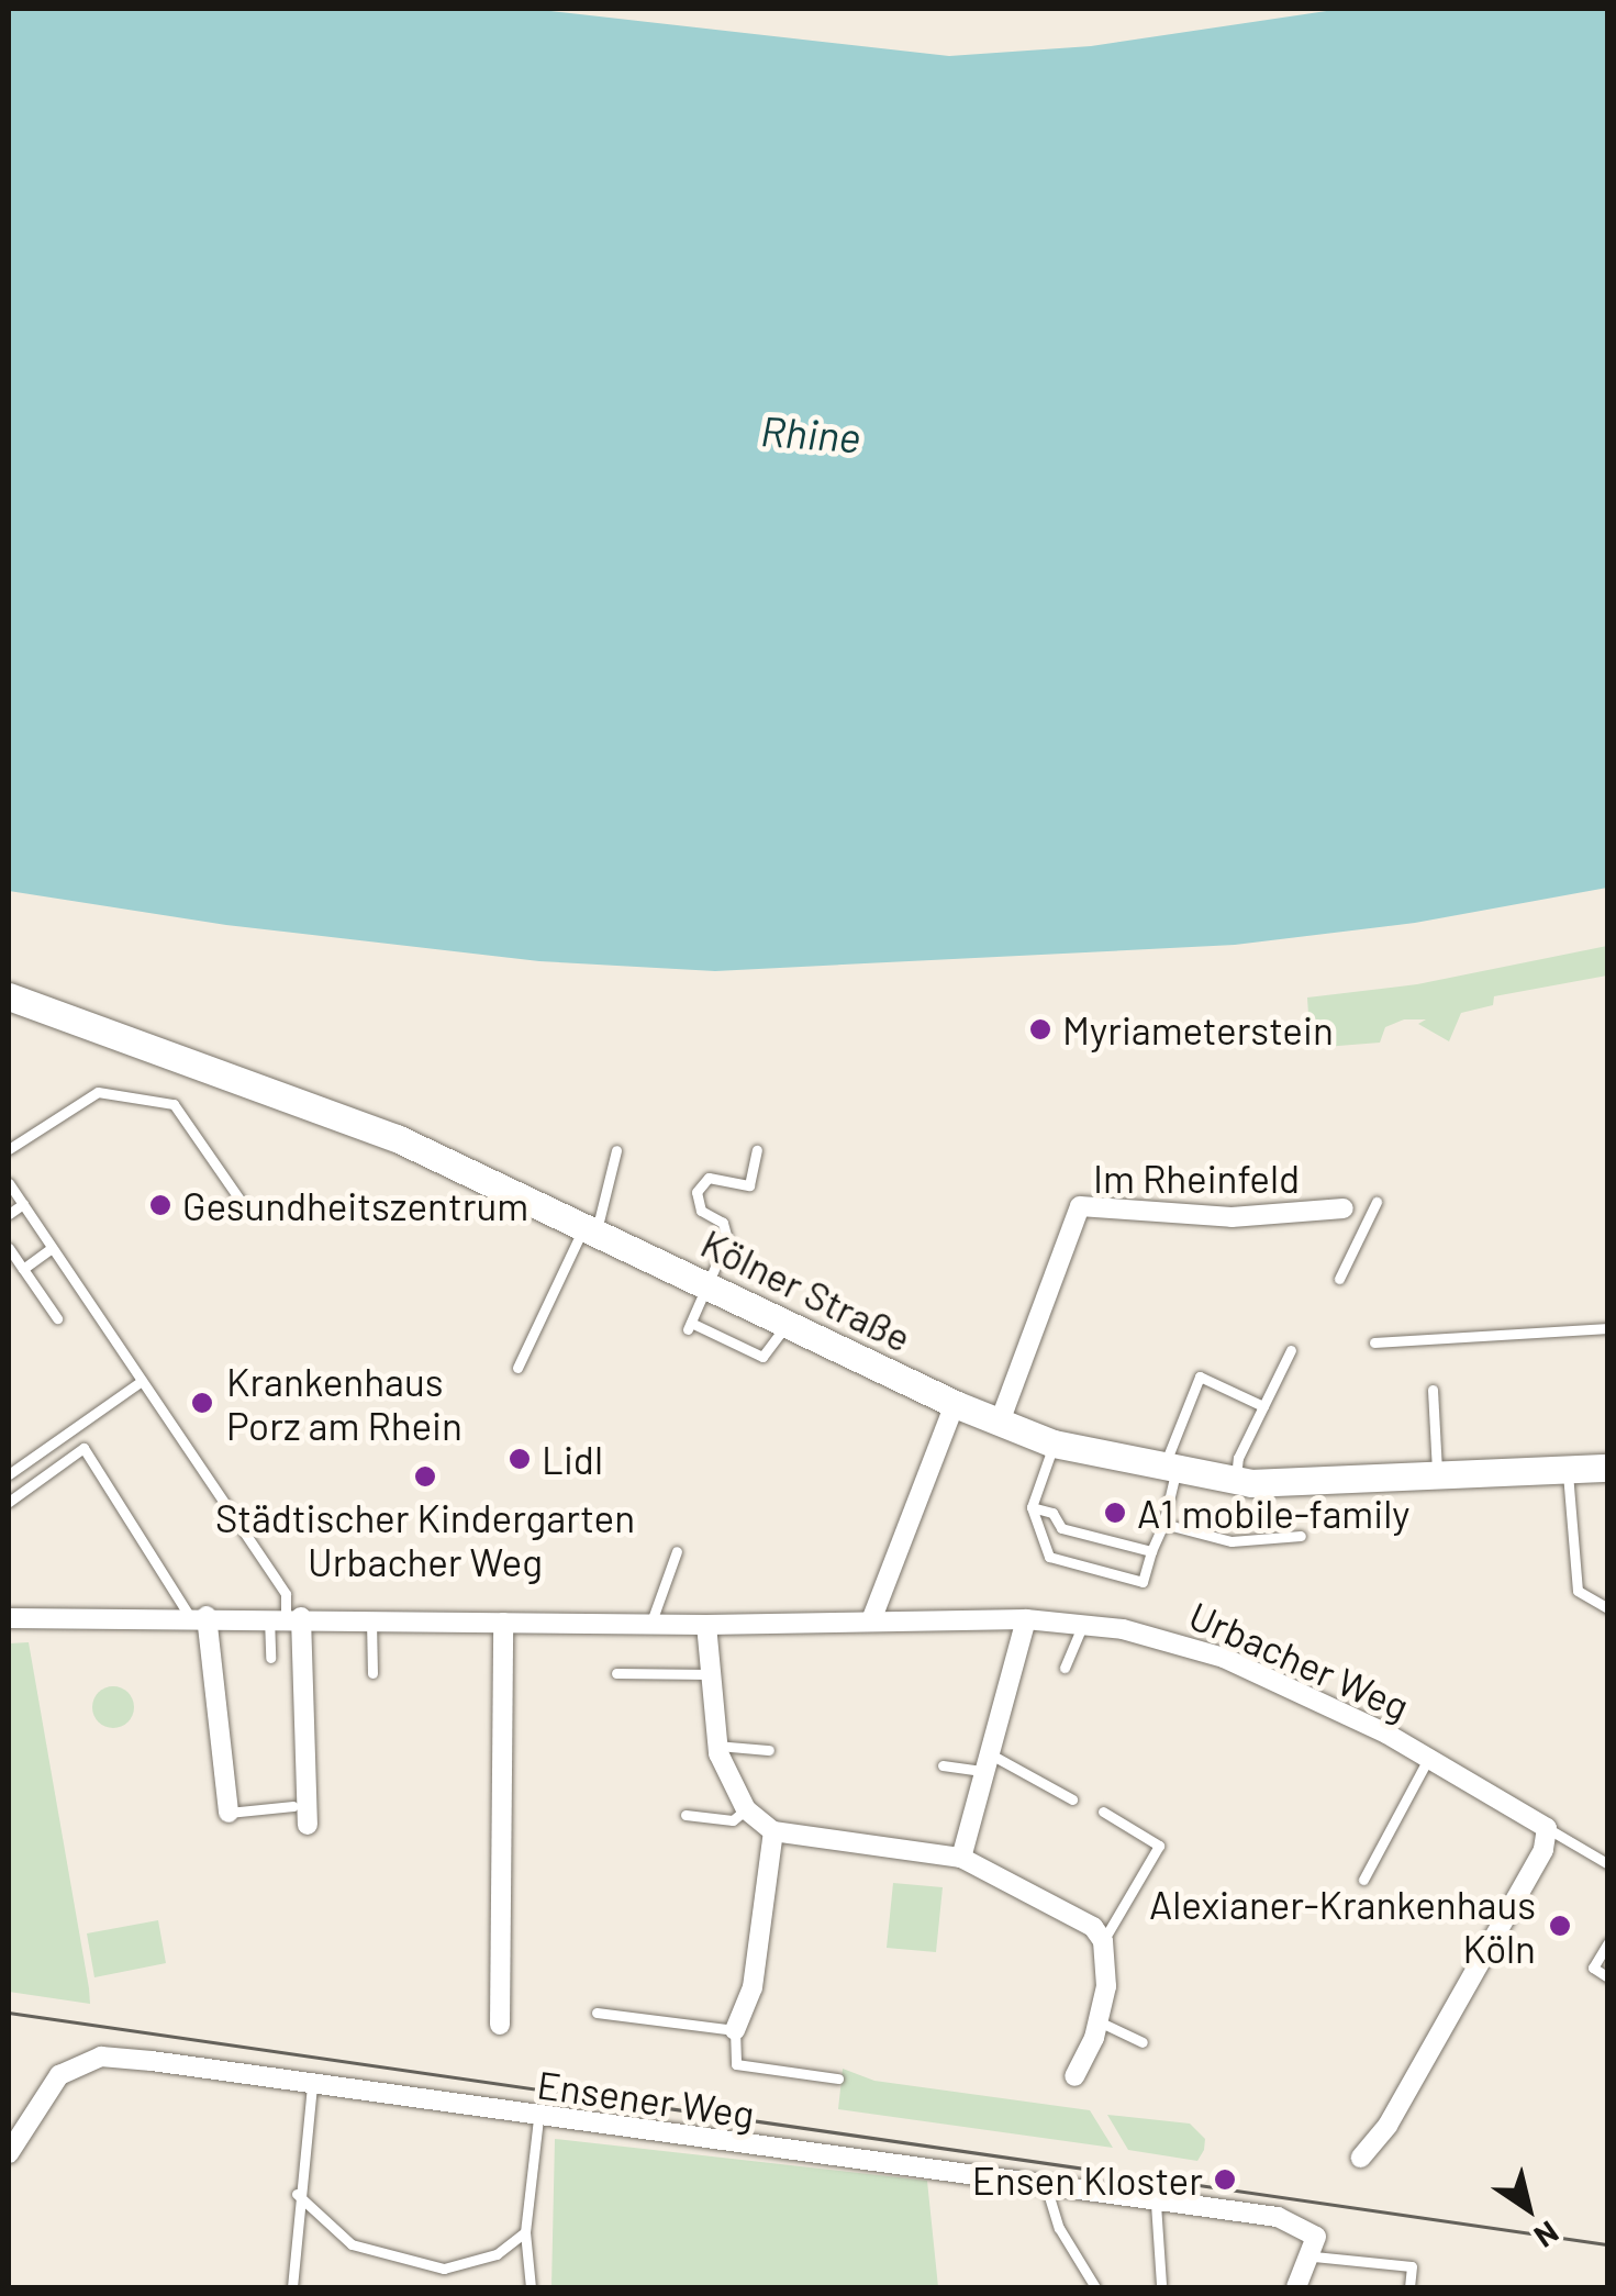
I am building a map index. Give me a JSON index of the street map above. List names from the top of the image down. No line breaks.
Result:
{"streets":{"main road":["Kölner Straße"],"street":["Im Rheinfeld","Urbacher Weg","Ensener Weg"]},"crossings":[["Im Rheinfeld","Kölner Straße"]],"water":["Rhine"],"places":["Myriameterstein","Gesundheitszentrum","Krankenhaus Porz am Rhein","Lidl","Städtischer Kindergarten Urbacher Weg","A1 mobile-family","Alexianer-Krankenhaus Köln","Ensen Kloster"],"north":"bottom right"}
